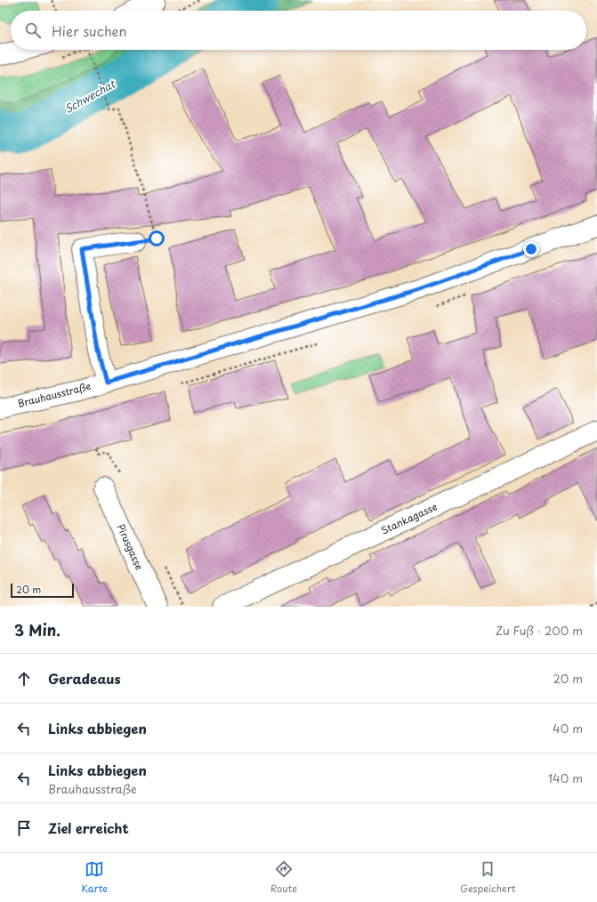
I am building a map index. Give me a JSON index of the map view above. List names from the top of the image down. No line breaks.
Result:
{"streets":{"street":["Brauhausstraße","Stankagasse","Pirusgasse"]},"water":["Schwechat"],"scale_bar":"20 m","page":{"search":"Hier suchen","scale":"20 m","heading":["3 Min.","Zu Fuß · 200 m"],"list":[["Geradeaus","20 m"],["Links abbiegen","40 m"],["Links abbiegen","Brauhausstraße","140 m"],"Ziel erreicht"],"nav":["Karte","Route","Gespeichert"]}}
